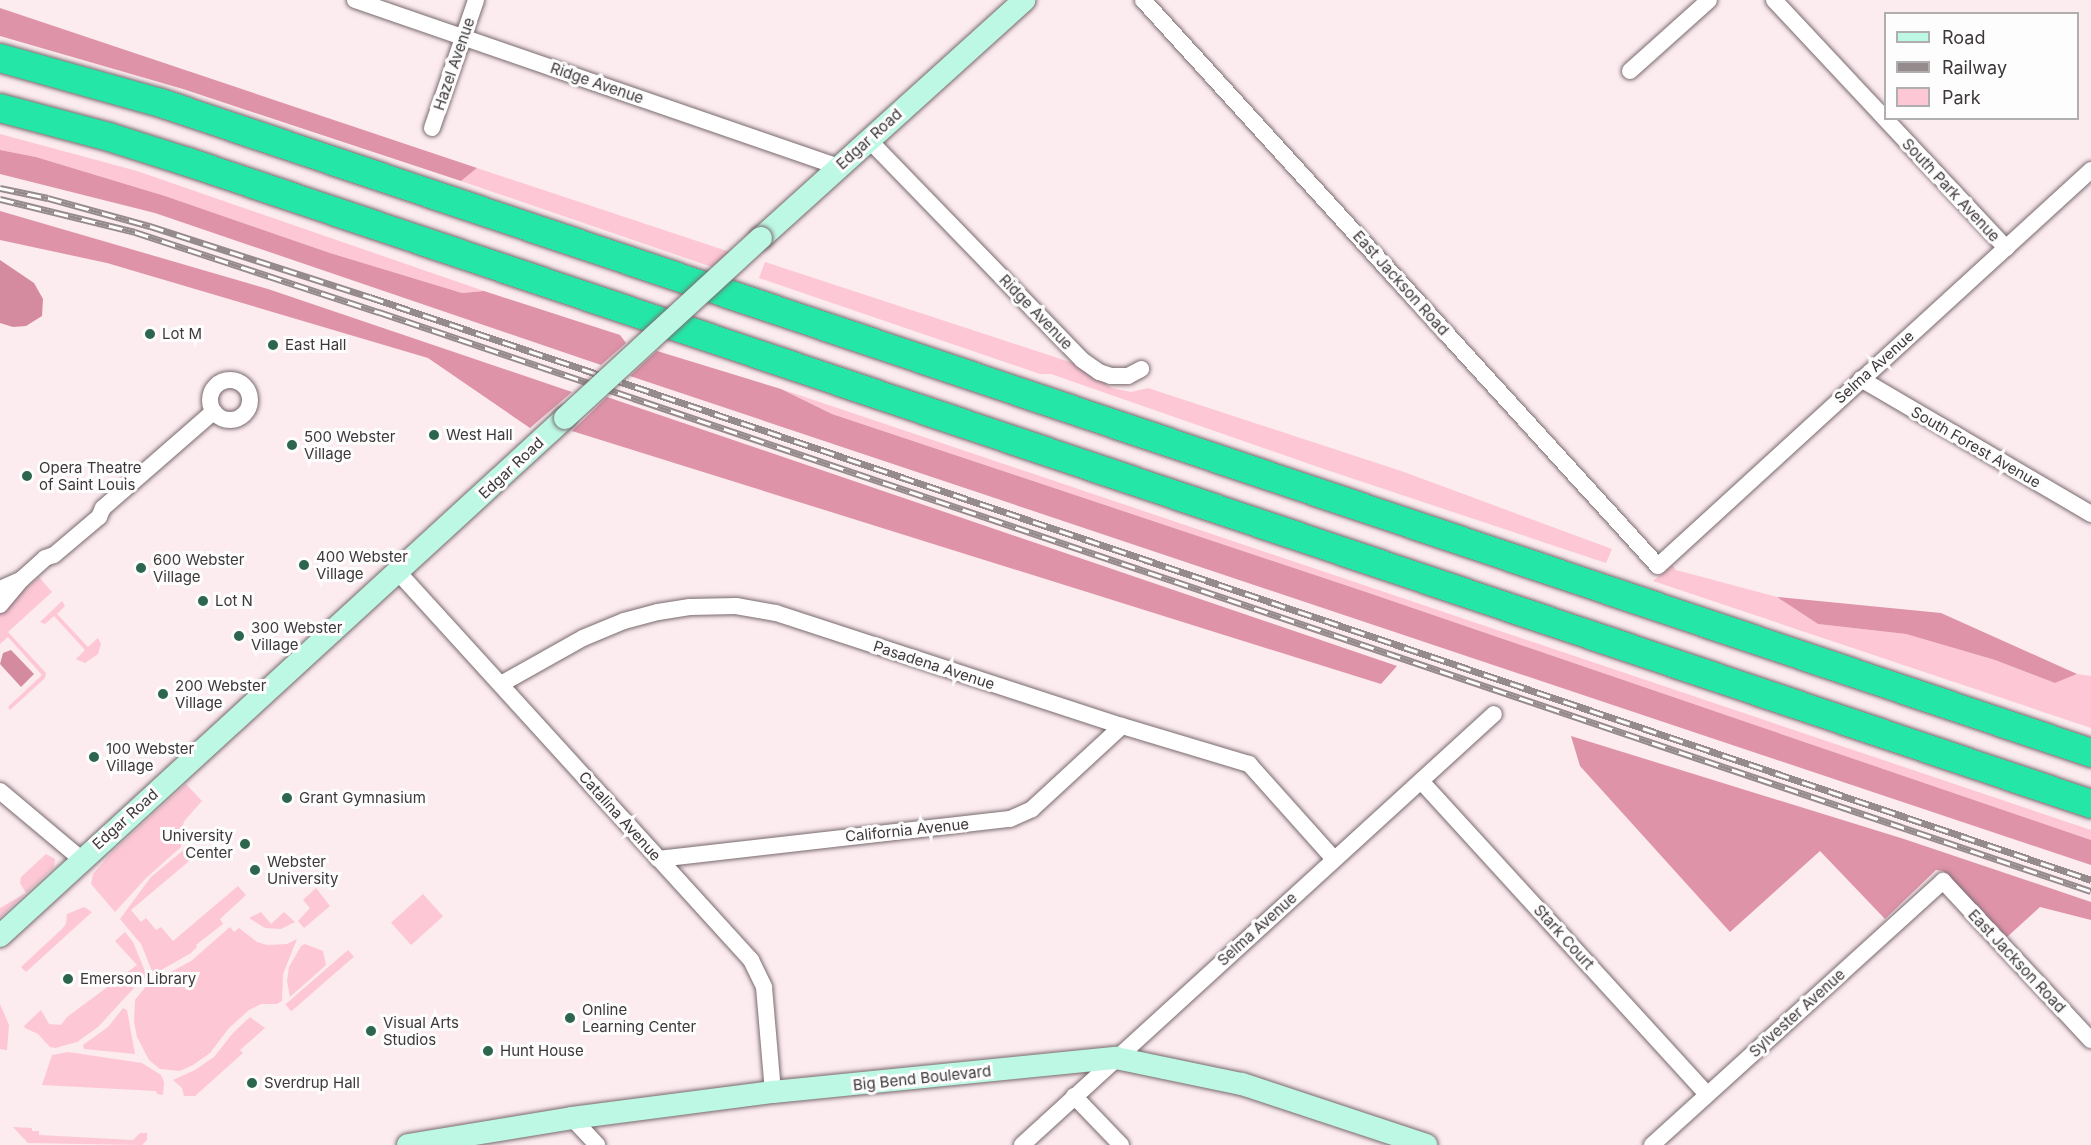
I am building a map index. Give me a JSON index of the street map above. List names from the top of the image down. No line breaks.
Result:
{"streets":{"street":["Hazel Avenue","Ridge Avenue","Edgar Road","South Park Avenue","East Jackson Road","Selma Avenue","South Forest Avenue","Pasadena Avenue","Catalina Avenue","California Avenue","Stark Court","Sylvester Avenue","Big Bend Boulevard"]},"crossings":[["Hazel Avenue","Ridge Avenue"],["Ridge Avenue","Edgar Road"],["Edgar Road","Catalina Avenue"],["South Park Avenue","Selma Avenue"],["East Jackson Road","Selma Avenue"],["East Jackson Road","Sylvester Avenue"],["Selma Avenue","South Forest Avenue"],["Selma Avenue","Pasadena Avenue"],["Selma Avenue","Stark Court"],["Selma Avenue","Big Bend Boulevard"],["Pasadena Avenue","Catalina Avenue"],["Pasadena Avenue","California Avenue"],["Catalina Avenue","California Avenue"],["Catalina Avenue","Big Bend Boulevard"],["Stark Court","Sylvester Avenue"]],"places":["Lot M","East Hall","West Hall","500 Webster Village","Opera Theatre of Saint Louis","400 Webster Village","600 Webster Village","Lot N","300 Webster Village","200 Webster Village","100 Webster Village","Grant Gymnasium","University Center","Webster University","Emerson Library","Online Learning Center","Visual Arts Studios","Hunt House","Sverdrup Hall"],"legend":["Road","Railway","Park"]}
